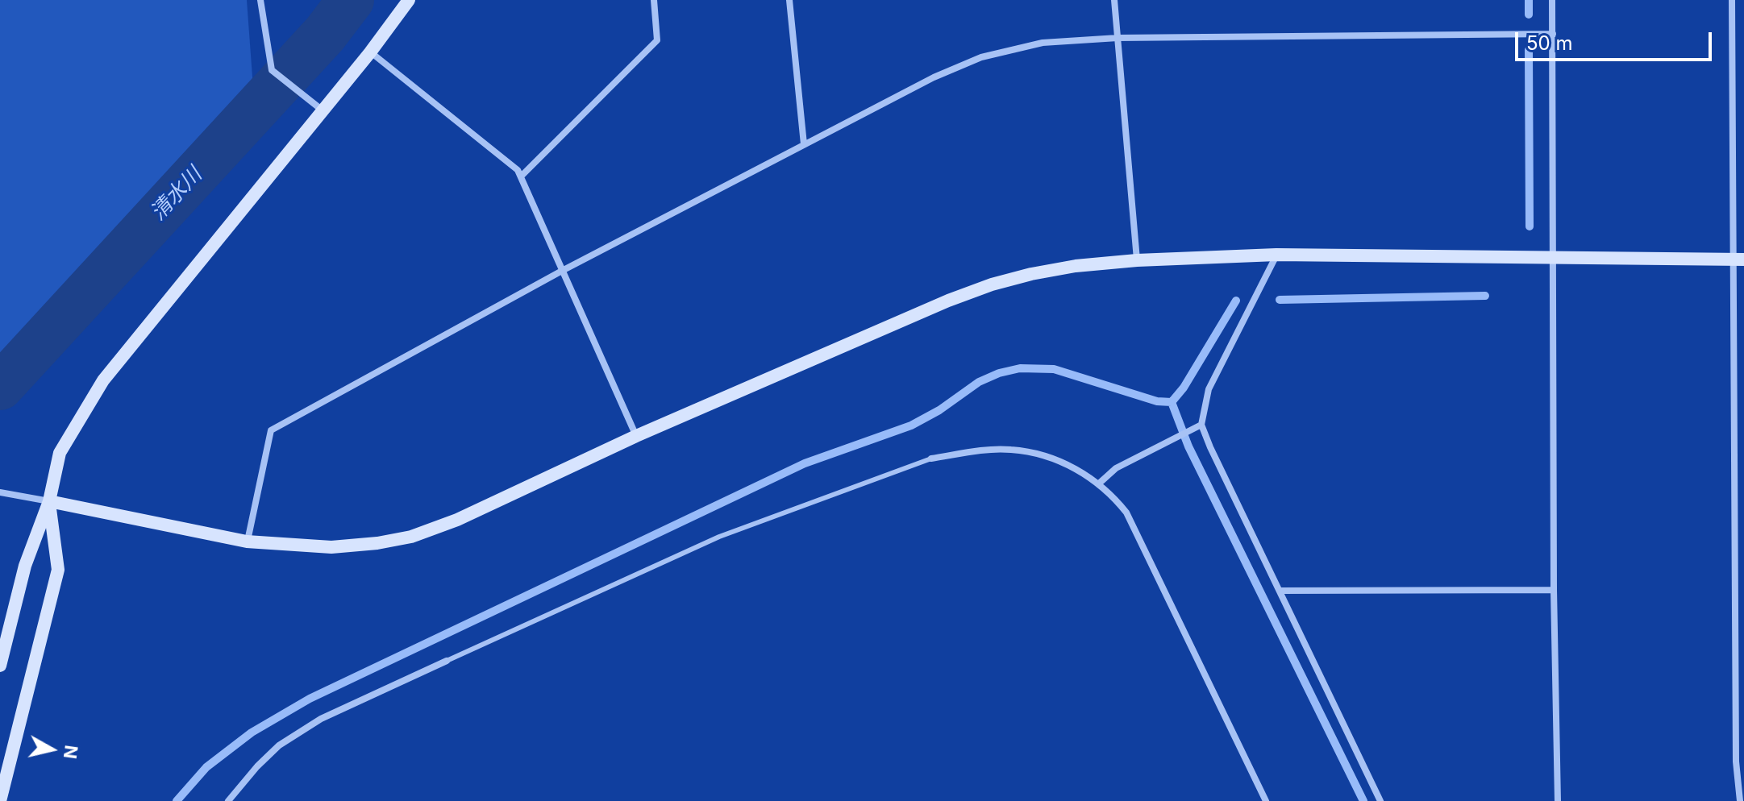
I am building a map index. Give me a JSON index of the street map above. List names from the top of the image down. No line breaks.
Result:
{"water":["清水川"],"scale_bar":"50 m","north":"right"}
